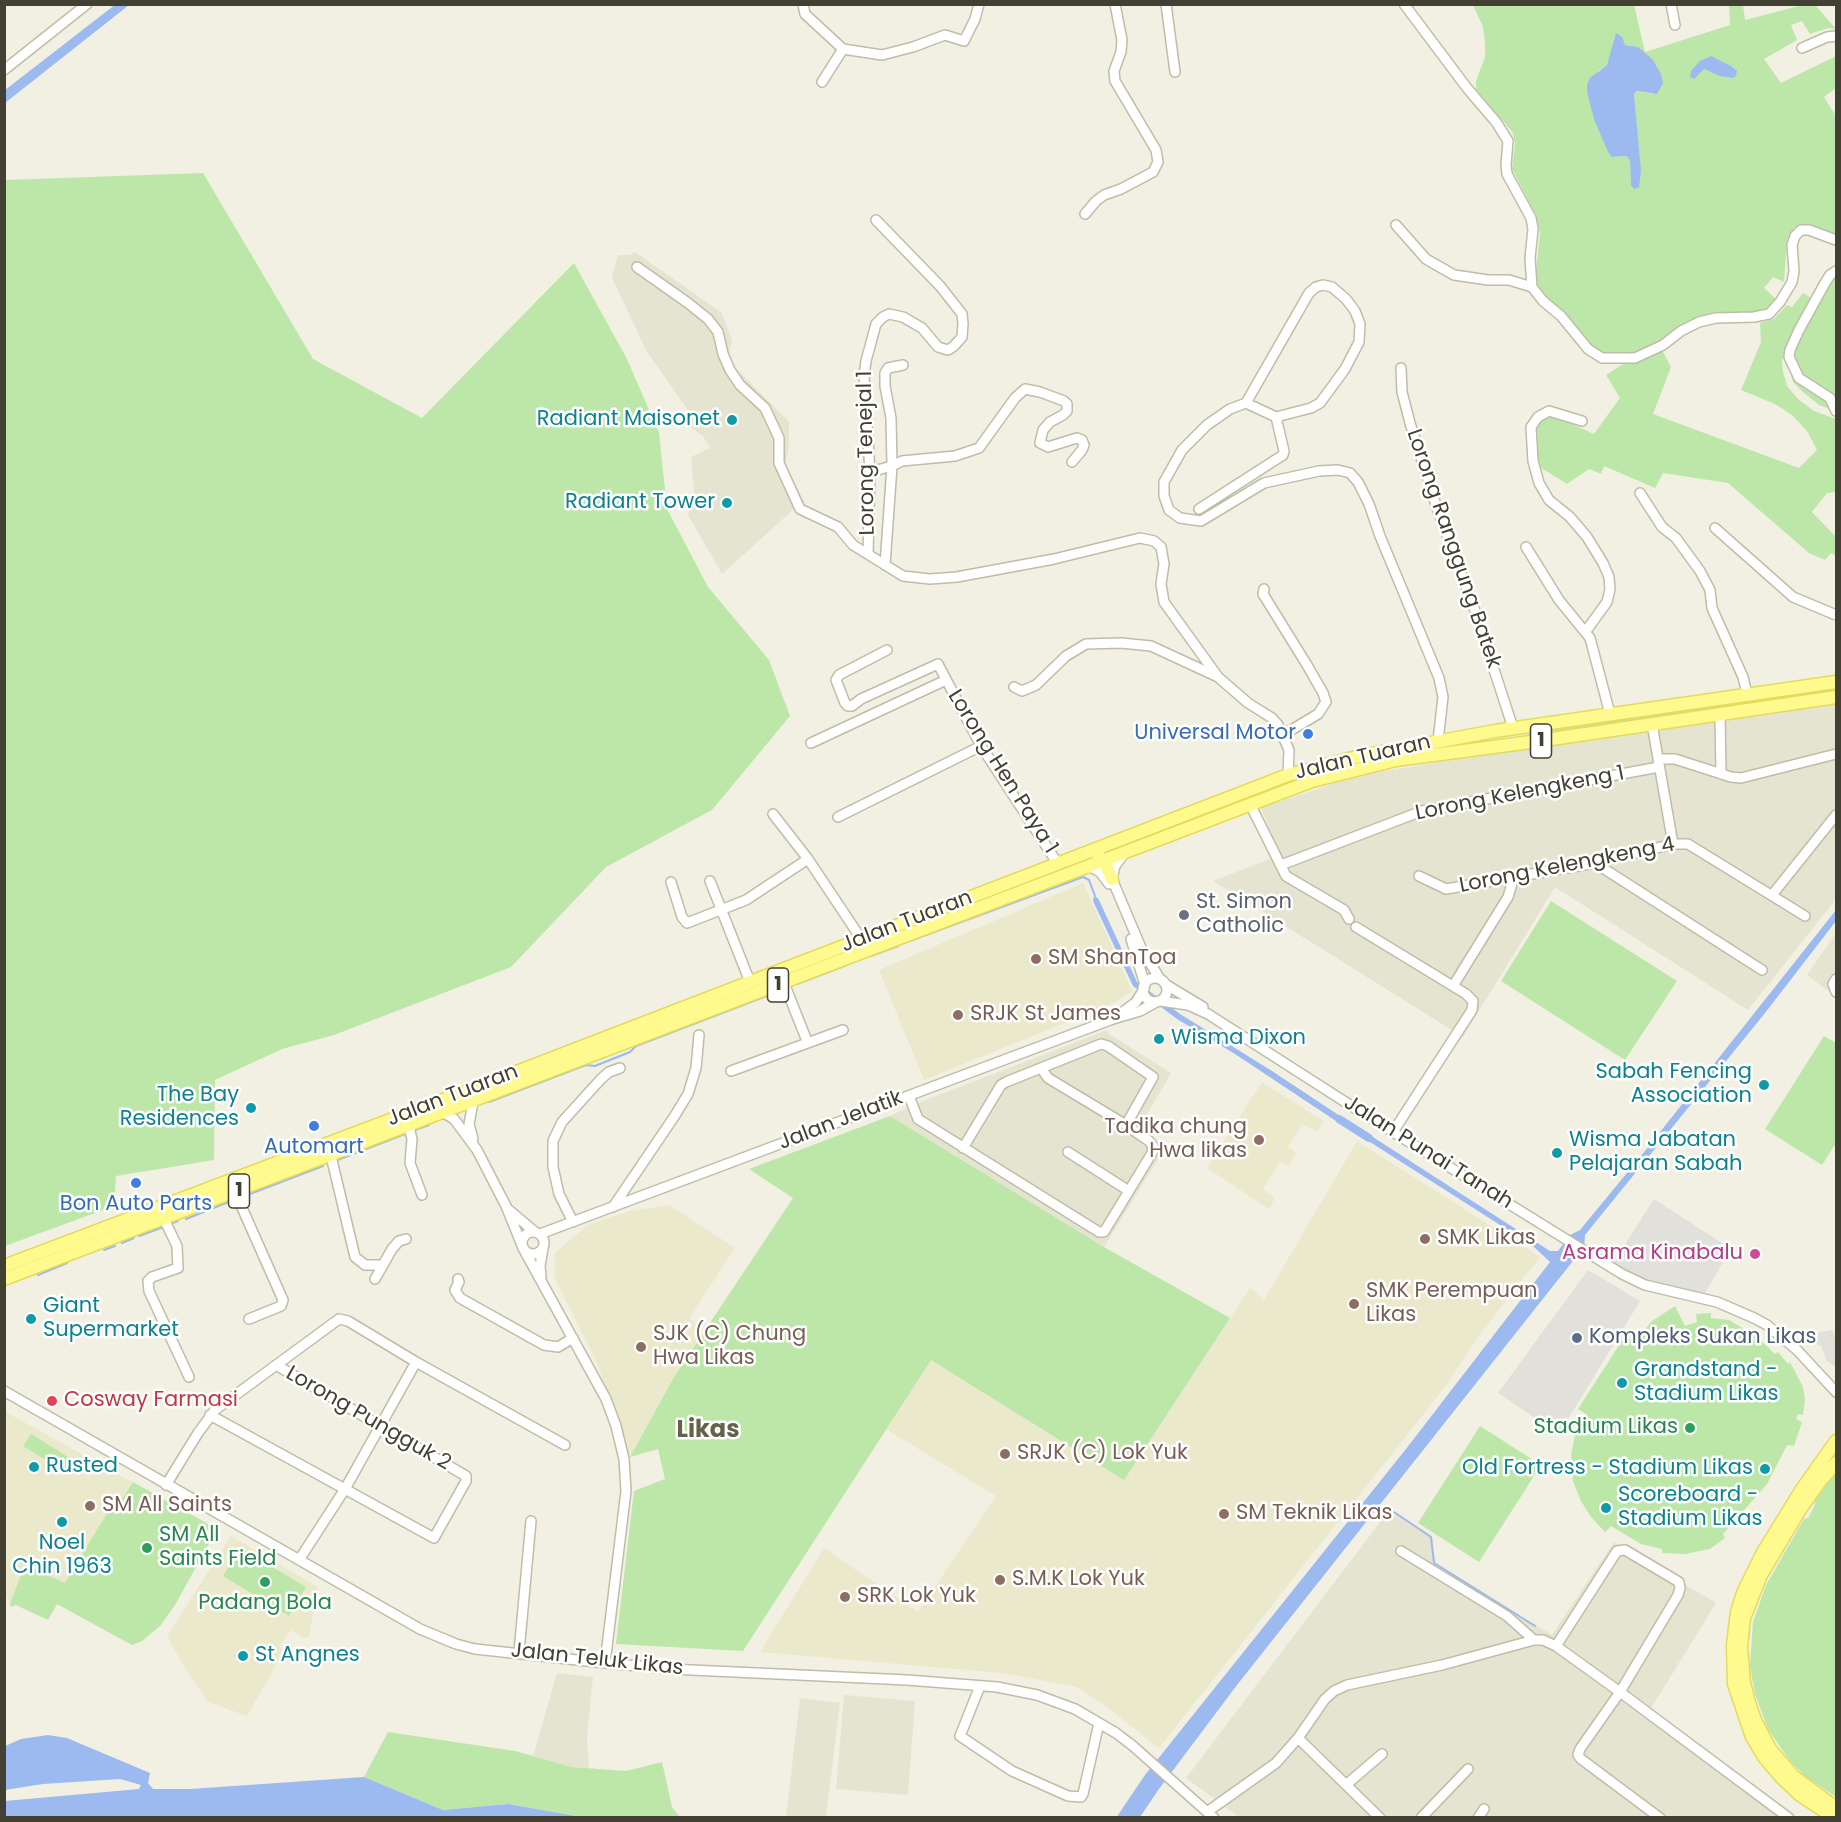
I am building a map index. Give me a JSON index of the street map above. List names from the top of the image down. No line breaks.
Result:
{"streets":{"main road":["1","Jalan Tuaran"],"street":["Lorong Tenejal 1","Lorong Ranggung Batek","Lorong Hen Paya 1","Lorong Kelengkeng 1","Lorong Kelengkeng 4","Jalan Jelatik","Jalan Punai Tanah","Lorong Pungguk 2","Jalan Teluk Likas"]},"crossings":[["Lorong Ranggung Batek","Jalan Tuaran"],["Jalan Tuaran","Lorong Hen Paya 1"]],"districts":["Likas"],"places":["Radiant Maisonet","Radiant Tower","Universal Motor","St. Simon Catholic","SM ShanToa","SRJK St James","Wisma Dixon","Sabah Fencing Association","The Bay Residences","Automart","Tadika chung Hwa likas","Wisma Jabatan Pelajaran Sabah","Bon Auto Parts","SMK Likas","Asrama Kinabalu","SMK Perempuan Likas","Giant Supermarket","Kompleks Sukan Likas","SJK (C) Chung Hwa Likas","Grandstand - Stadium Likas","Cosway Farmasi","Stadium Likas","SRJK (C) Lok Yuk","Rusted","Old Fortress - Stadium Likas","SM All Saints","Scoreboard - Stadium Likas","SM Teknik Likas","Noel Chin 1963","SM All Saints Field","S.M.K Lok Yuk","Padang Bola","SRK Lok Yuk","St Angnes"]}
